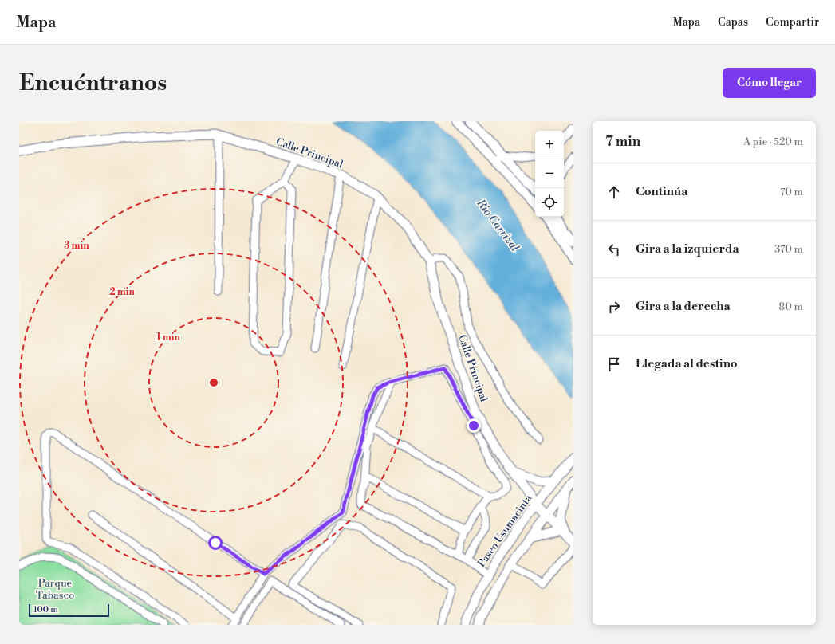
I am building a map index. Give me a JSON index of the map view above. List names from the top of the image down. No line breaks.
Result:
{"streets":{"main road":["Calle Principal","Paseo Usumacinta"]},"crossings":[["Calle Principal","Paseo Usumacinta"]],"water":["Rio Carrizal"],"parks":["Parque Tabasco"],"scale_bar":"100 m","page":{"header":"Mapa","nav":["Mapa","Capas","Compartir"],"buttons":"Cómo llegar","title":"Encuéntranos","heading":["7 min","A pie · 520 m"],"map_buttons":["+","−"],"list":[["Continúa","70 m"],["Gira a la izquierda","370 m"],["Gira a la derecha","80 m"],"Llegada al destino"],"scale":"100 m"},"rings":["3 min","2 min","1 min"]}
